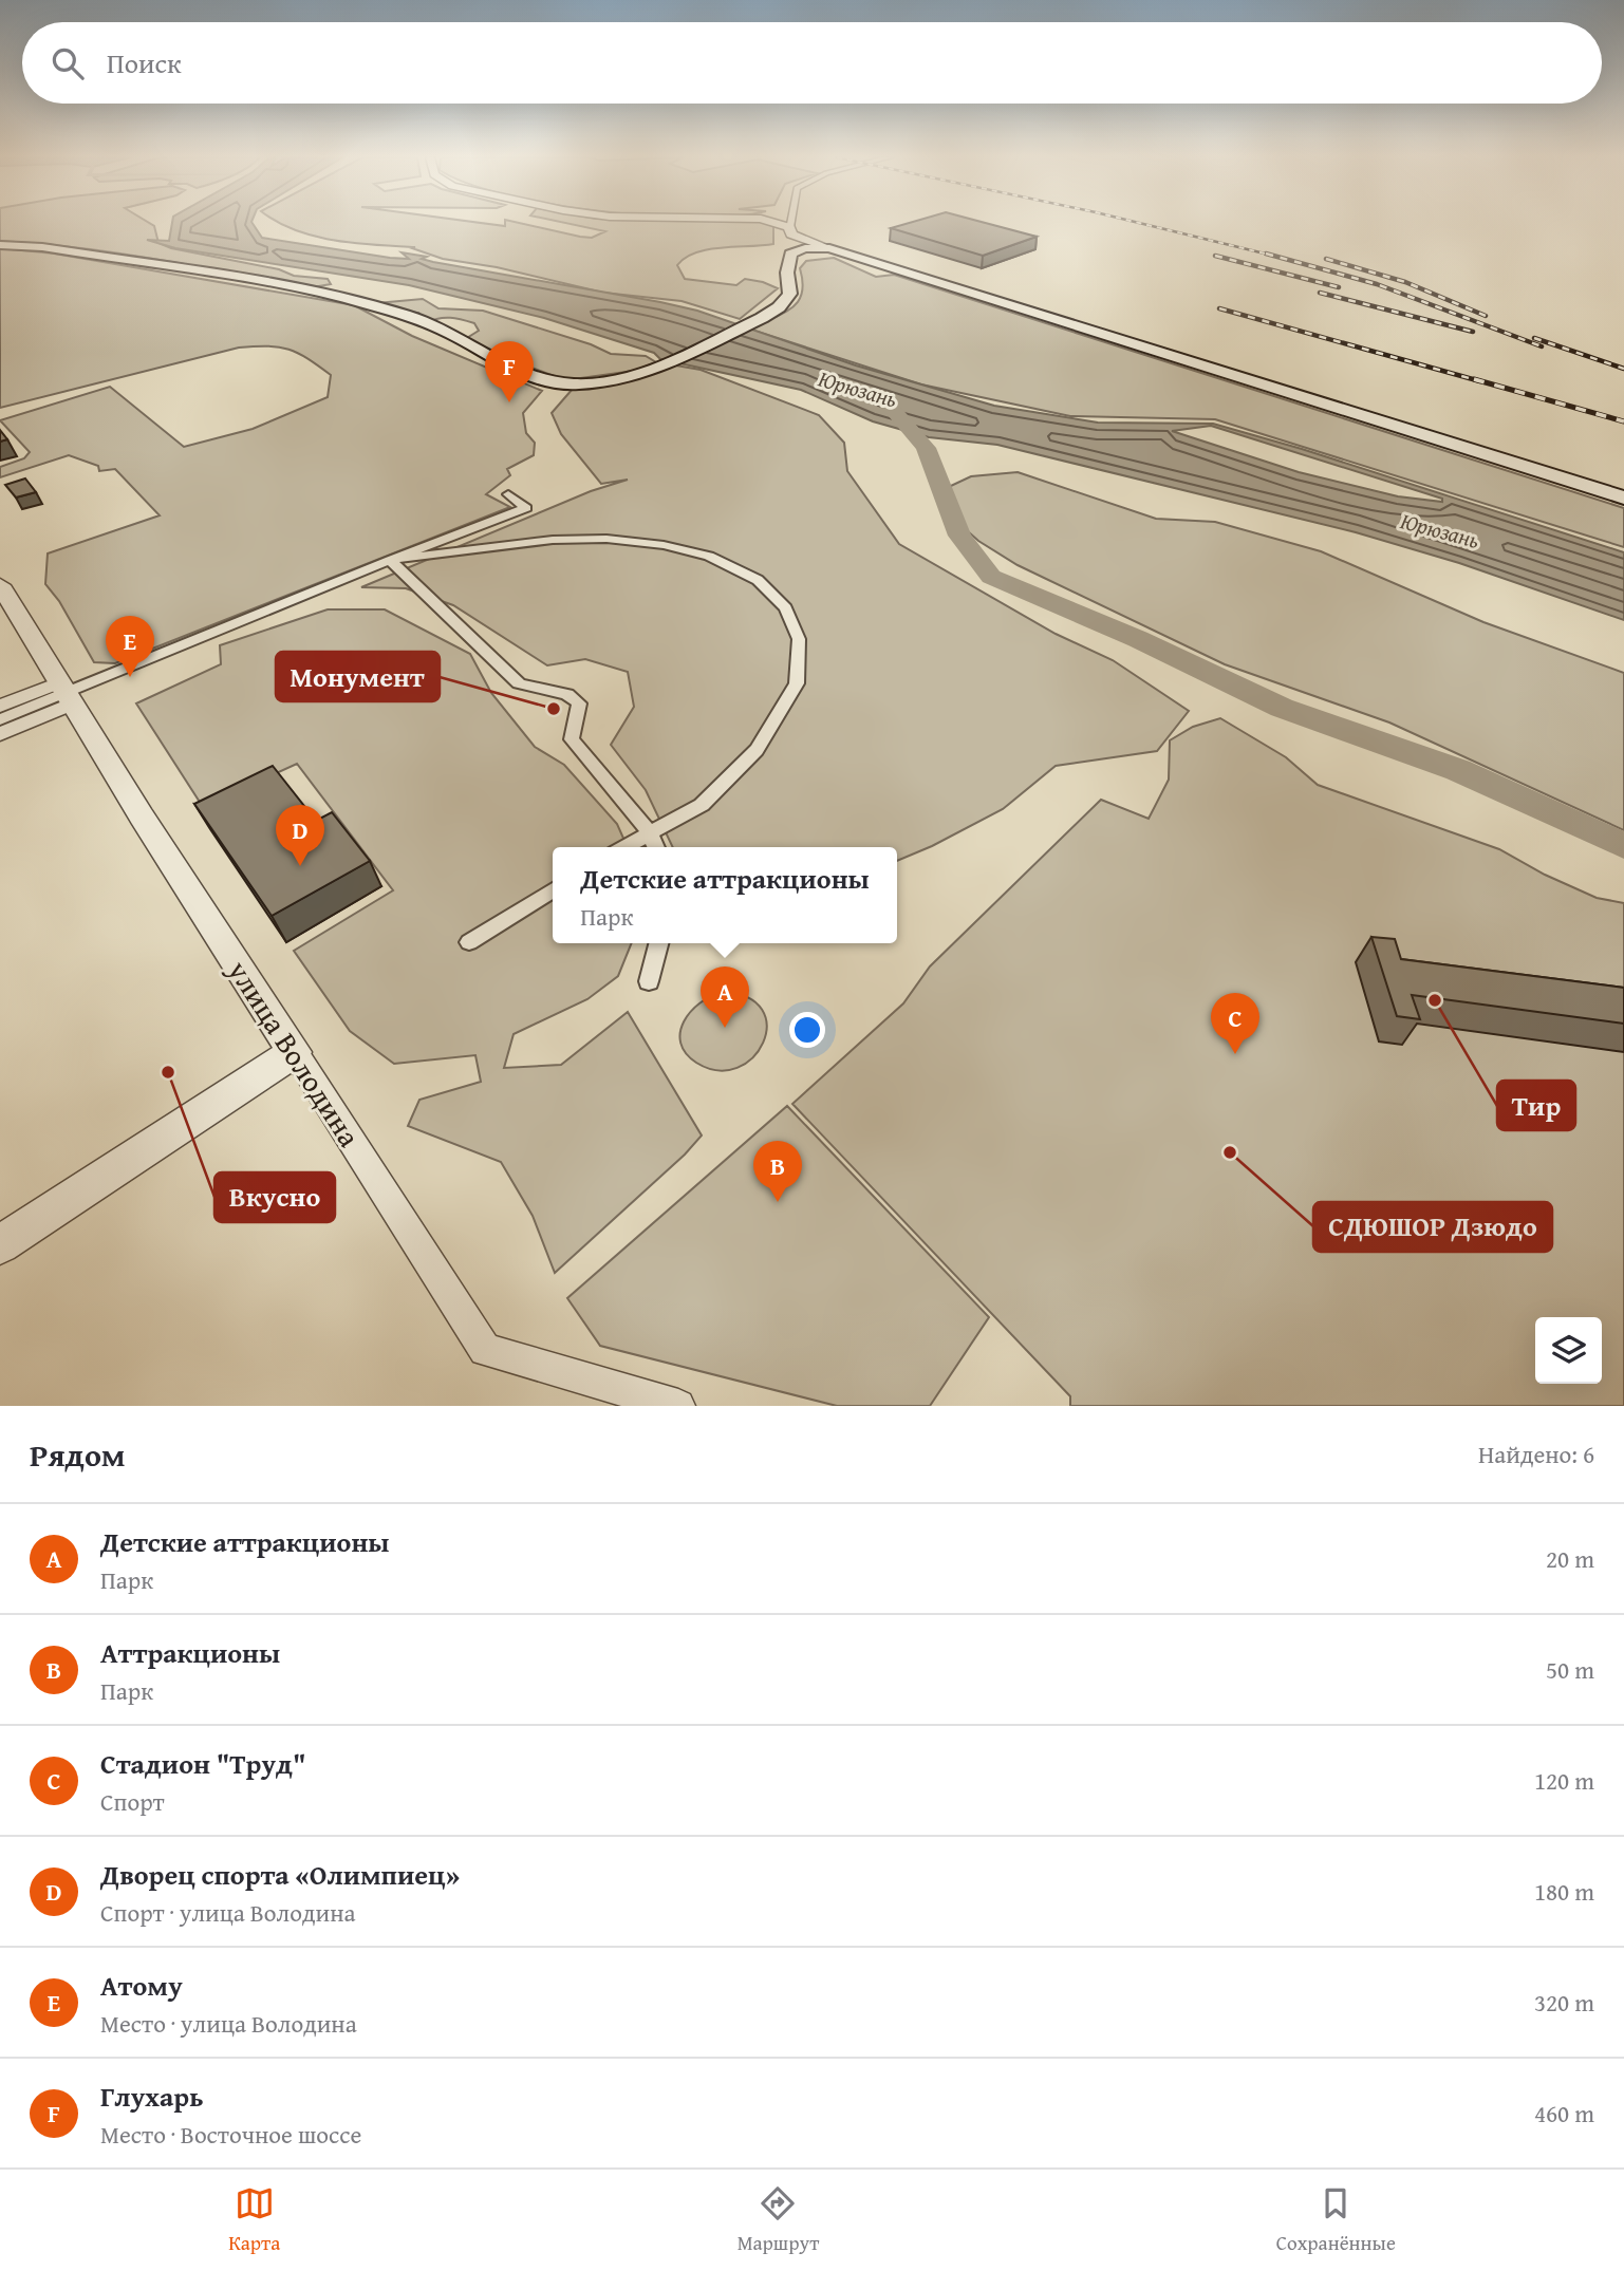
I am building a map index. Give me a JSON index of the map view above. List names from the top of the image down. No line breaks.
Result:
{"streets":{"street":["улица Володина"]},"water":["Юрюзань"],"places":["Монумент","Тир","Вкусно","СДЮШОР Дзюдо"],"page":{"search":"Поиск","pins":["F","E","D","A","C","B"],"popup":["Детские аттракционы","Парк"],"heading":["Рядом","Найдено: 6"],"list":[{"mark":"A","name":"Детские аттракционы","note":"Парк","value":"20 m"},{"mark":"B","name":"Аттракционы","note":"Парк","value":"50 m"},{"mark":"C","name":"Стадион \"Труд\"","note":"Спорт","value":"120 m"},{"mark":"D","name":"Дворец спорта «Олимпиец»","note":"Спорт · улица Володина","value":"180 m"},{"mark":"E","name":"Атому","note":"Место · улица Володина","value":"320 m"},{"mark":"F","name":"Глухарь","note":"Место · Восточное шоссе","value":"460 m"}],"nav":["Карта","Маршрут","Сохранённые"]}}
